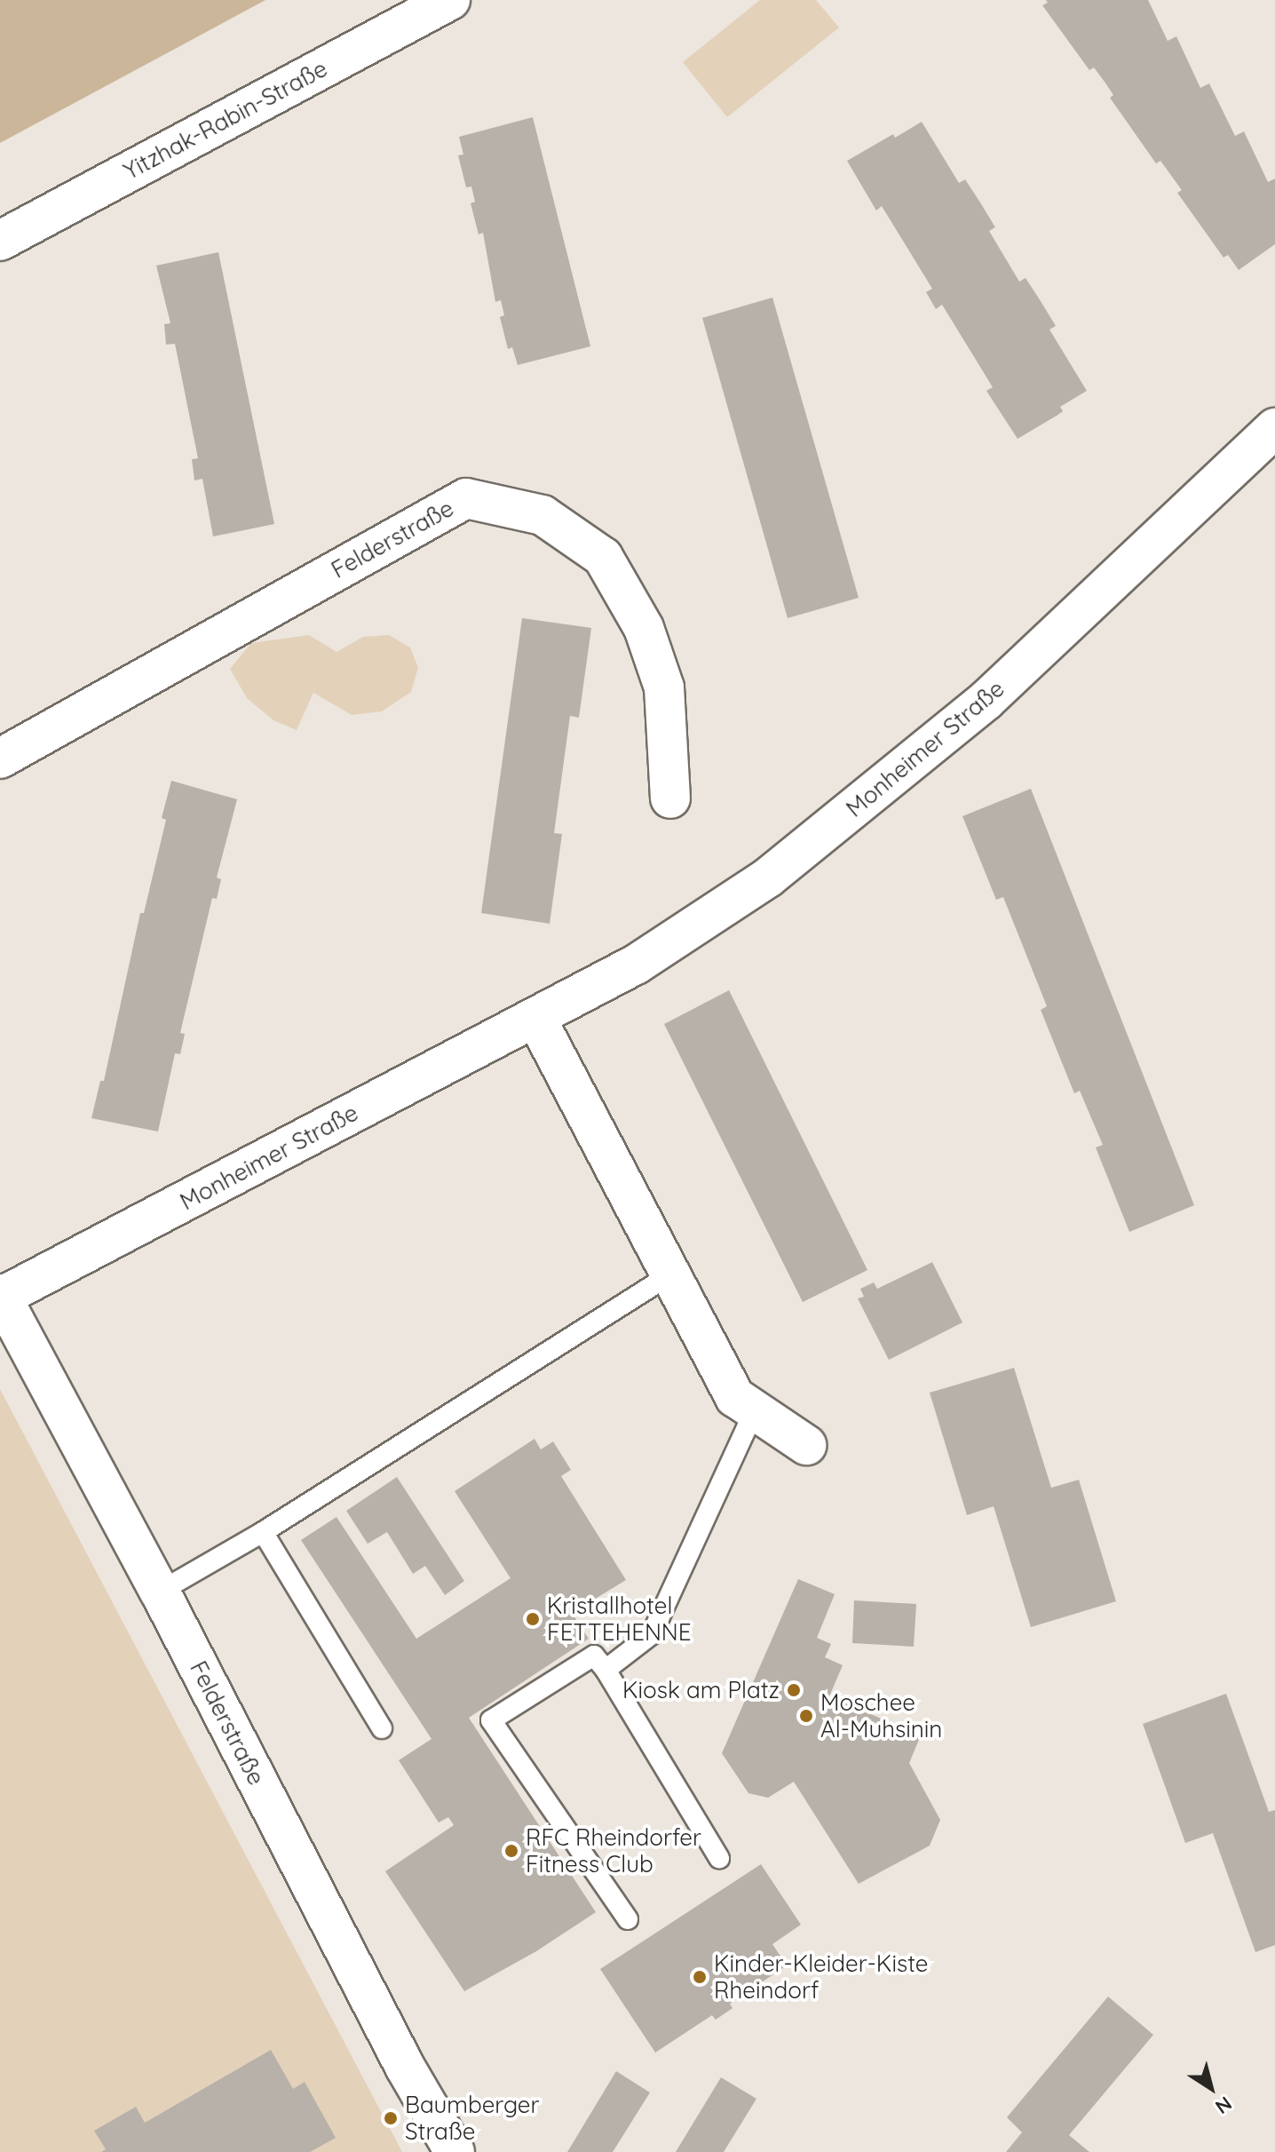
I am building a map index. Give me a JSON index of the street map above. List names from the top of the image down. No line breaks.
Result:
{"streets":{"street":["Yitzhak-Rabin-Straße","Felderstraße","Monheimer Straße"]},"crossings":[["Felderstraße","Monheimer Straße"]],"places":["Kristallhotel FETTEHENNE","Kiosk am Platz","Moschee Al-Muhsinin","RFC Rheindorfer Fitness Club","Kinder-Kleider-Kiste Rheindorf","Baumberger Straße"],"north":"bottom right"}
